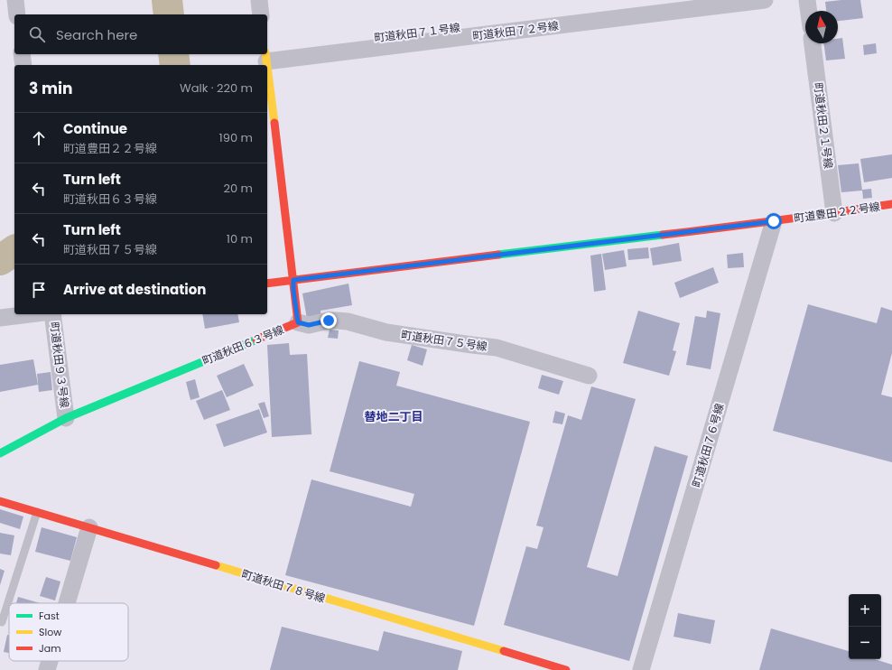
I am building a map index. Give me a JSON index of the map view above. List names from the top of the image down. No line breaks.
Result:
{"streets":{"street":["町道秋田７２号線","町道秋田７１号線","町道秋田２１号線","町道豊田２２号線","町道秋田７５号線","町道秋田６３号線","町道秋田９３号線","町道秋田７６号線","町道秋田７８号線"]},"crossings":[["町道秋田７２号線","町道秋田７１号線"],["町道秋田７２号線","町道秋田６３号線"],["町道秋田７１号線","町道秋田６３号線"],["町道秋田２１号線","町道豊田２２号線"],["町道豊田２２号線","町道秋田６３号線"],["町道豊田２２号線","町道秋田７６号線"],["町道秋田７５号線","町道秋田６３号線"],["町道秋田６３号線","町道秋田９３号線"]],"districts":["替地二丁目"],"legend":["Fast","Slow","Jam"],"north":"top","page":{"search":"Search here","heading":["3 min","Walk · 220 m"],"list":[["Continue","町道豊田２２号線","190 m"],["Turn left","町道秋田６３号線","20 m"],["Turn left","町道秋田７５号線","10 m"],"Arrive at destination"],"map_buttons":["+","−"]}}
